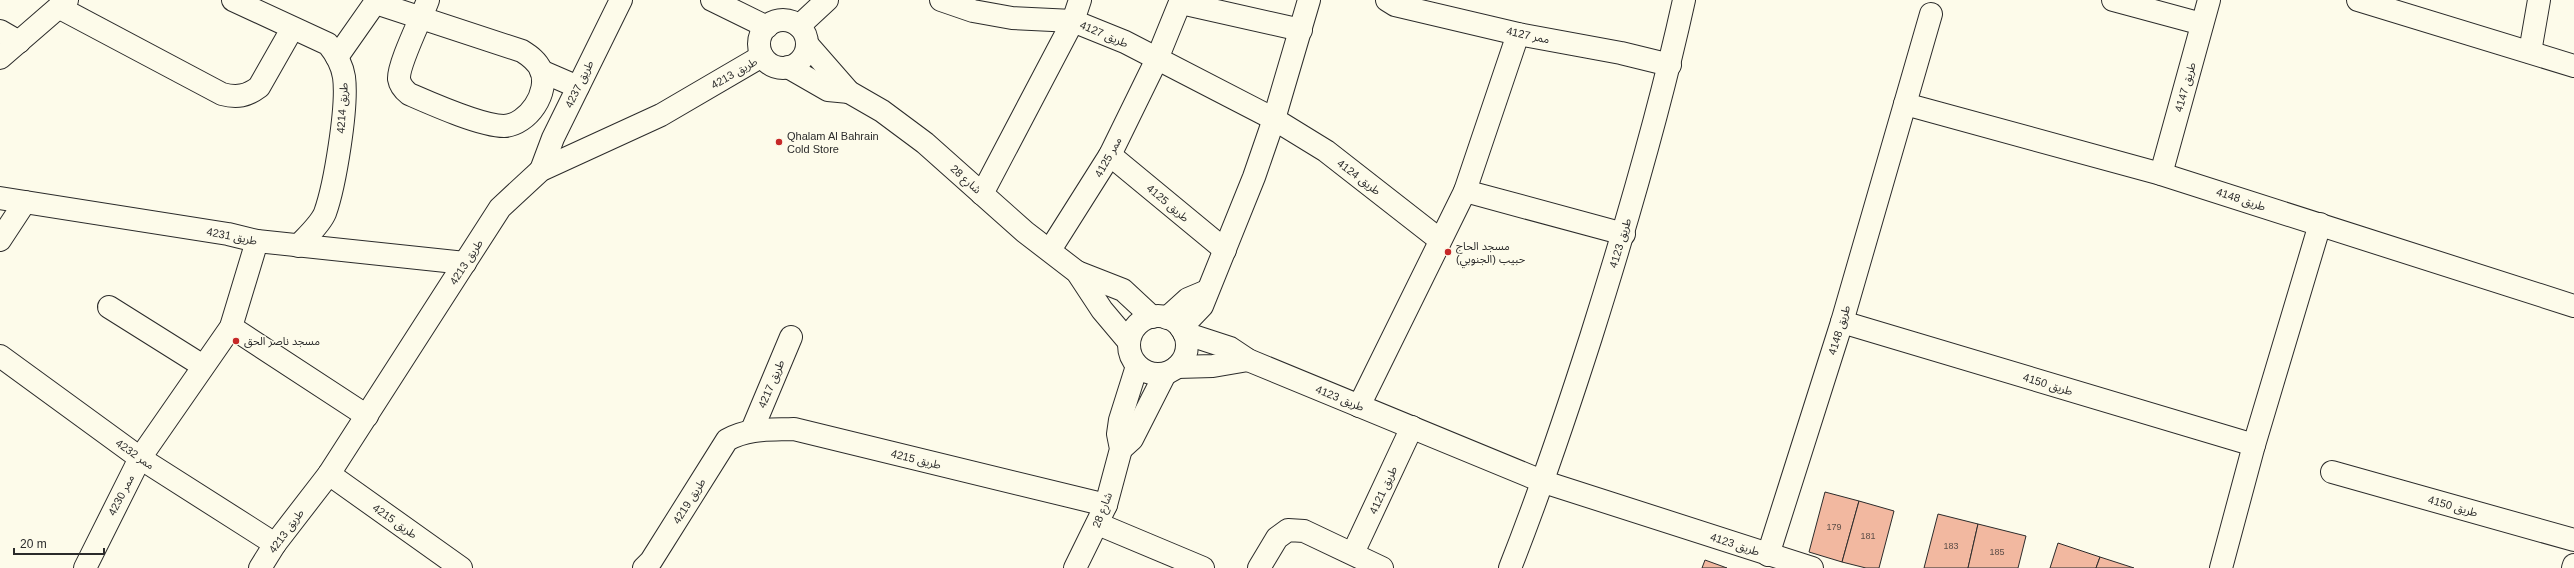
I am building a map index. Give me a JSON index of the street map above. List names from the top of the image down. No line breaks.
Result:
{"streets":{"street":["طريق 4127","ممر 4127","طريق 4213","طريق 4237","طريق 4147","طريق 4214","ممر 4125","طريق 4124","شارع 28","طريق 4148","طريق 4125","طريق 4231","طريق 4123","طريق 4217","طريق 4150","ممر 4232","طريق 4215","طريق 4121","ممر 4230","طريق 4219"]},"crossings":[["طريق 4127","ممر 4125"],["طريق 4127","طريق 4124"],["ممر 4127","طريق 4123"],["طريق 4213","طريق 4237"],["طريق 4213","شارع 28"],["طريق 4213","طريق 4231"],["طريق 4213","ممر 4232"],["طريق 4213","طريق 4215"],["طريق 4147","طريق 4148"],["طريق 4214","طريق 4231"],["ممر 4125","طريق 4124"],["ممر 4125","شارع 28"],["ممر 4125","طريق 4125"],["شارع 28","طريق 4123"],["شارع 28","طريق 4215"],["طريق 4148","طريق 4123"],["طريق 4148","طريق 4150"],["طريق 4231","ممر 4230"],["طريق 4123","طريق 4121"],["طريق 4217","طريق 4215"],["ممر 4232","ممر 4230"],["طريق 4215","طريق 4219"]],"places":["Qhalam Al Bahrain Cold Store","مسجد الحاج حبيب (الجنوبي)","مسجد ناصر الحق"],"house_numbers":["179","181","183","185"],"scale_bar":"20 m"}
